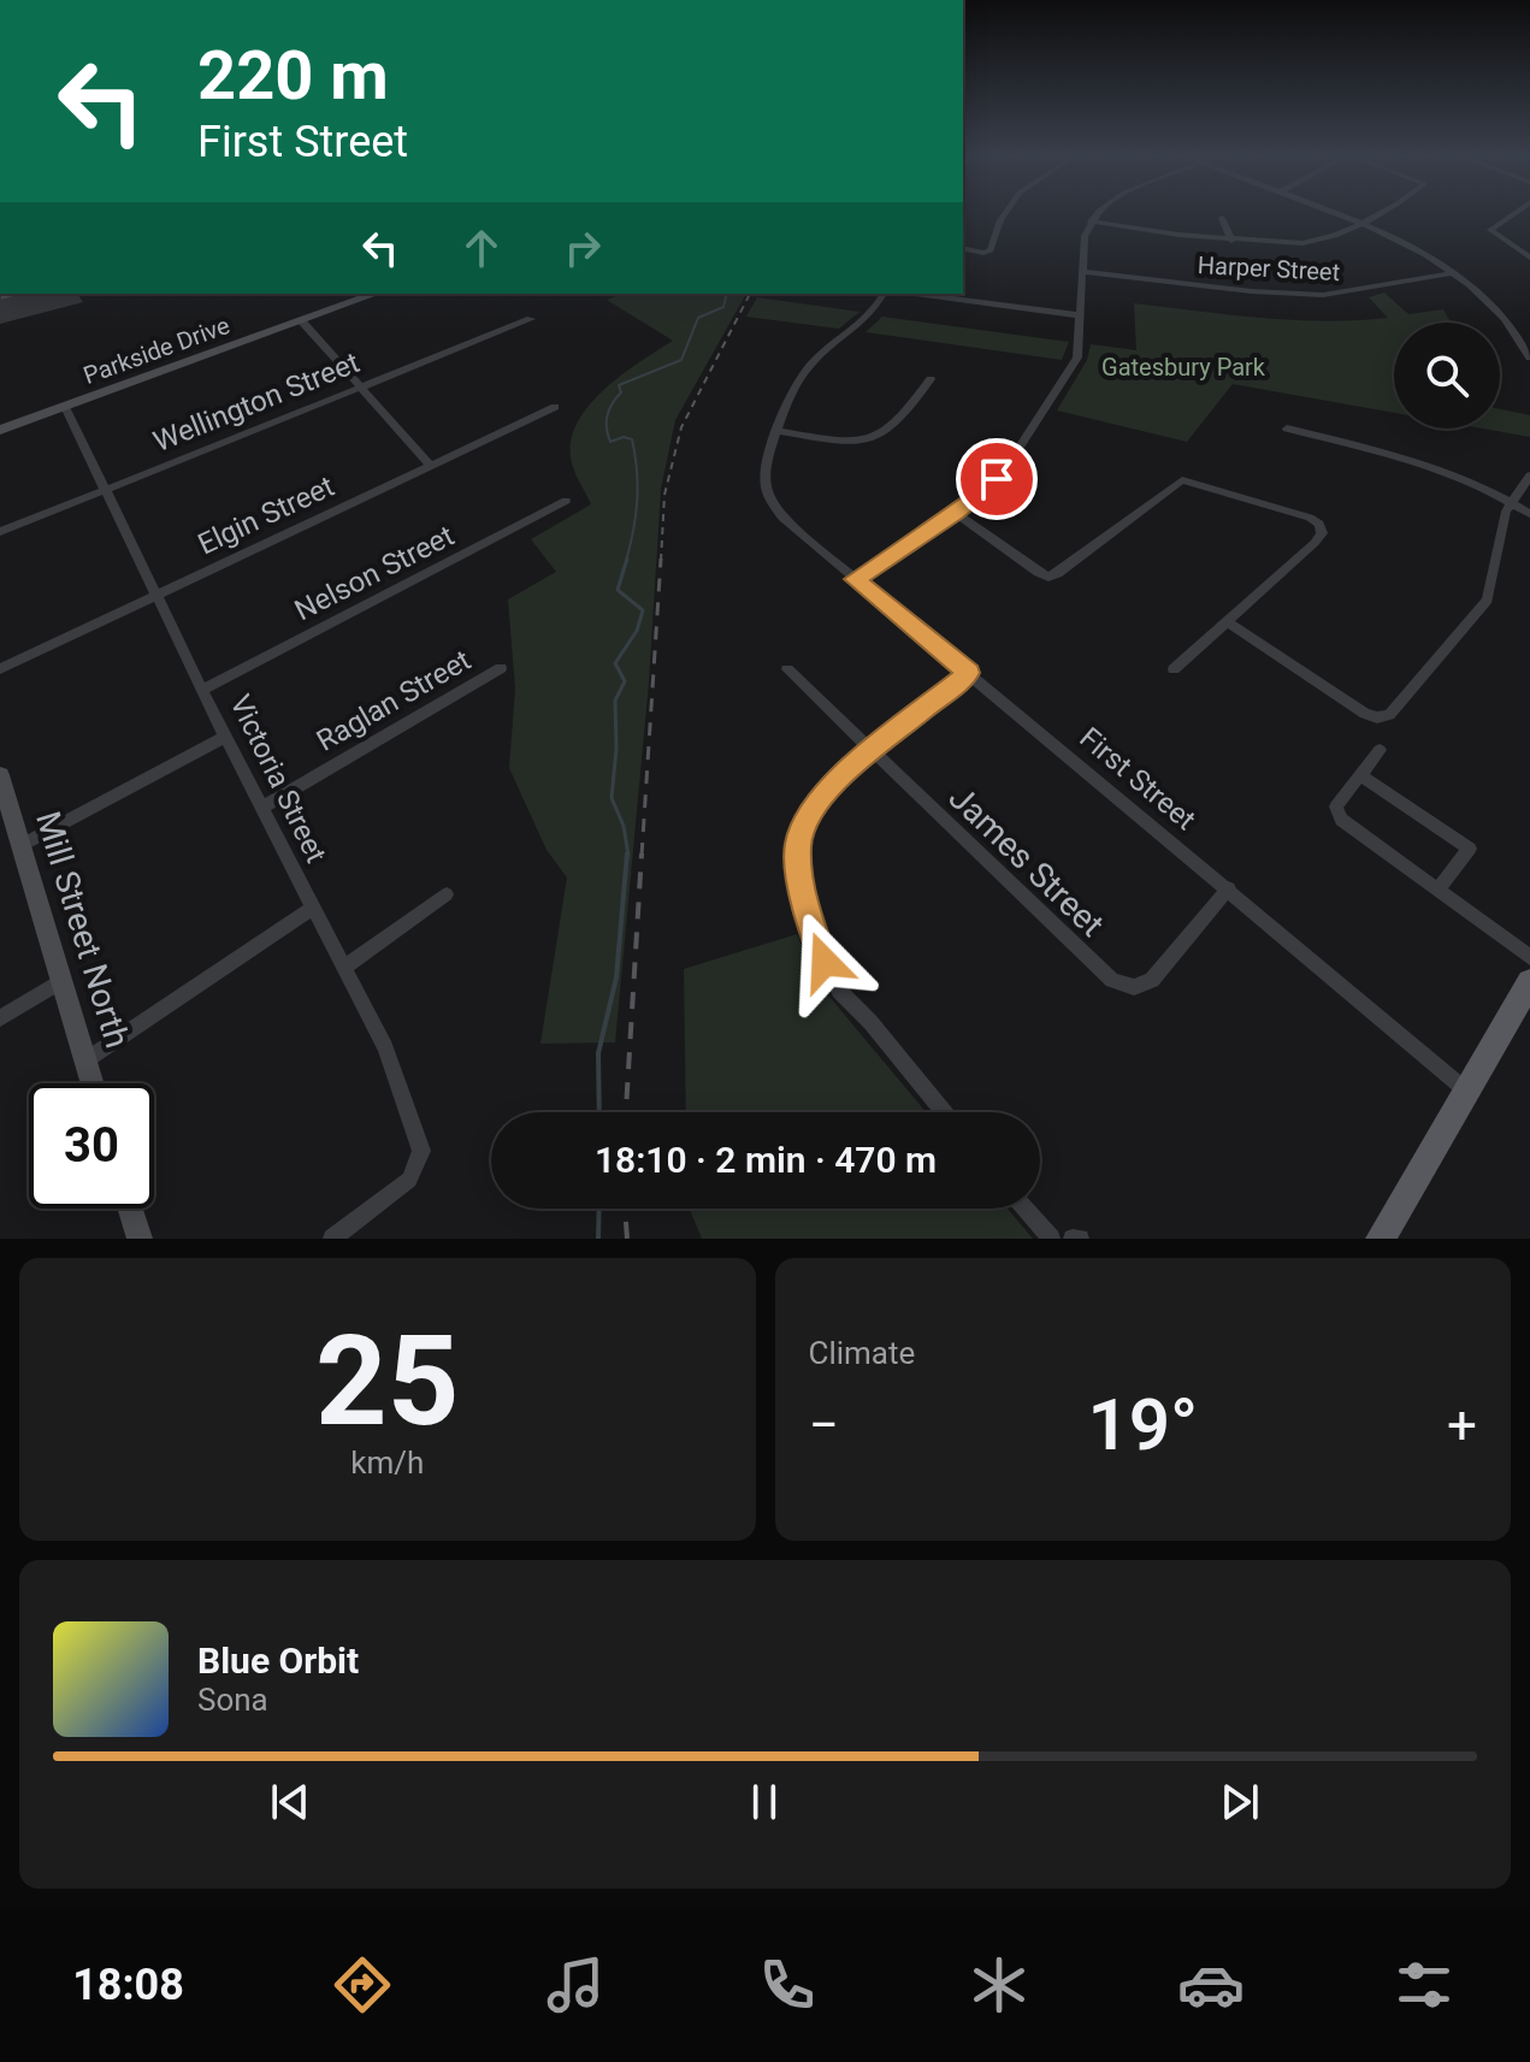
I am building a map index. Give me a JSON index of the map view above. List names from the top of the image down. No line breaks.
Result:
{"streets":{"main road":["Parkside Drive","Mill Street North"],"street":["Harper Street","Wellington Street","Elgin Street","Nelson Street","Raglan Street","Victoria Street","First Street","James Street"]},"crossings":[["Parkside Drive","Victoria Street"],["Wellington Street","Victoria Street"],["Elgin Street","Victoria Street"],["Nelson Street","Victoria Street"],["Raglan Street","Victoria Street"],["First Street","James Street"]],"parks":["Gatesbury Park"],"page":{"turn":["220 m","First Street"],"limit":"30","trip":"18:10 · 2 min · 470 m","tile":[["25","km/h"],"Climate"],"heat":["−","19°","+"],"song":["Blue Orbit","Sona"],"tabs":"18:08"}}
